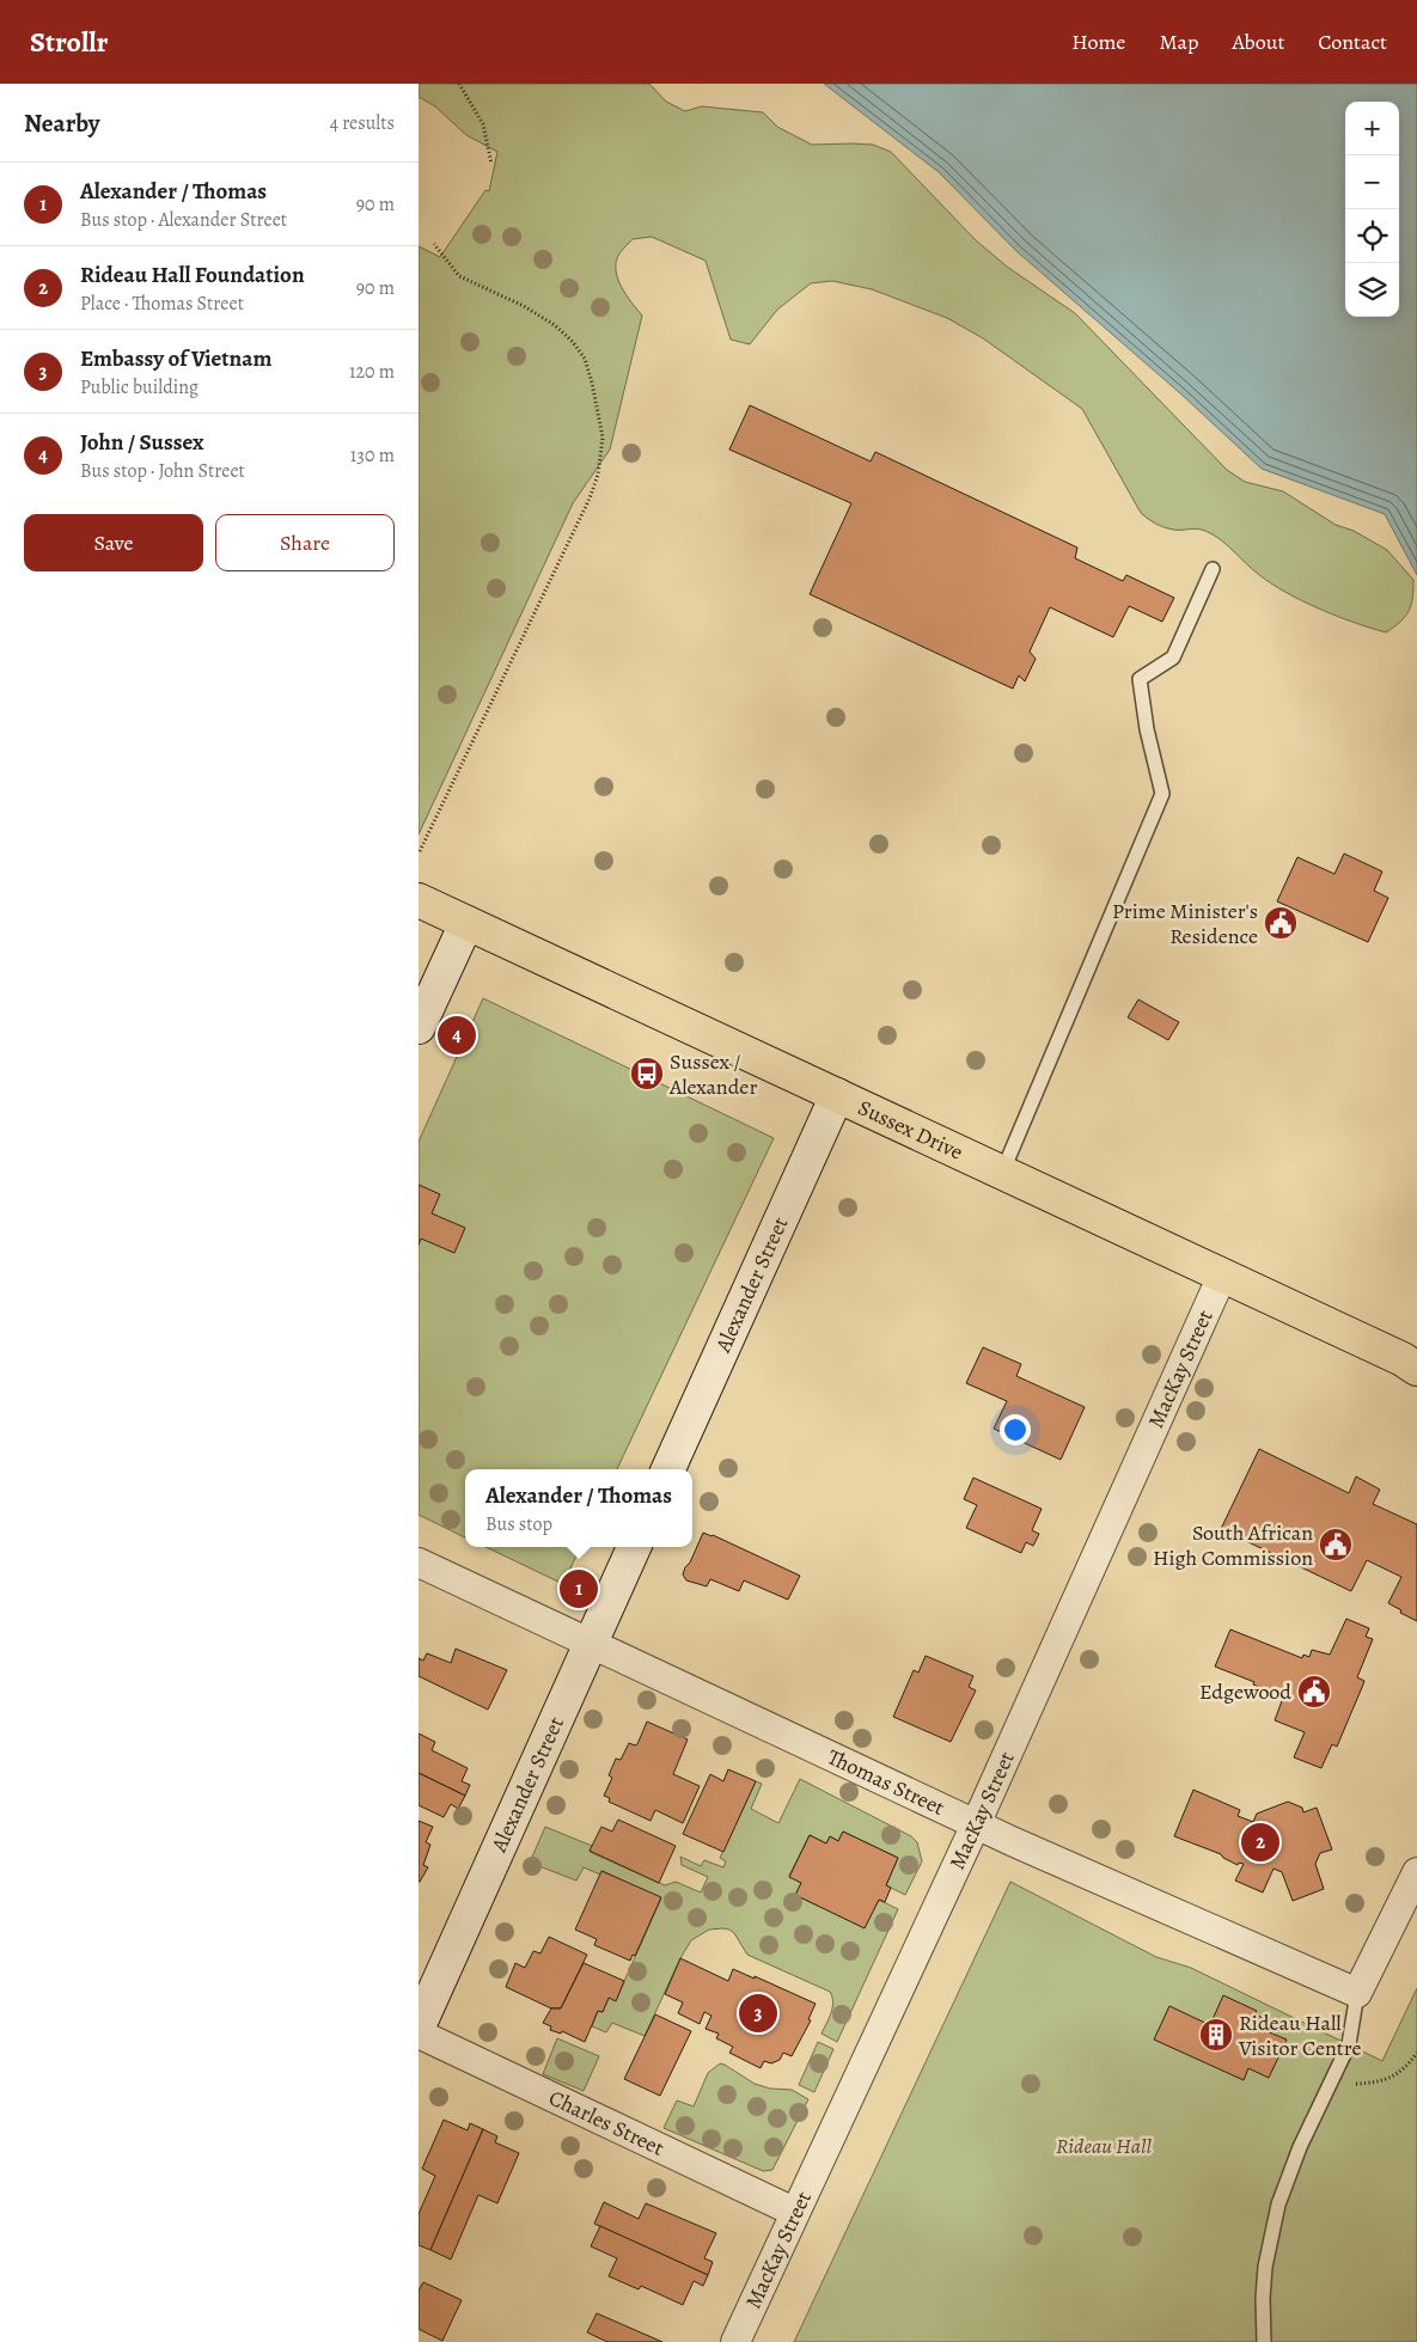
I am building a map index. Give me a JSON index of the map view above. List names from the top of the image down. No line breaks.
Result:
{"streets":{"main road":["Sussex Drive"],"street":["Alexander Street","MacKay Street","Thomas Street","Charles Street"]},"crossings":[["Sussex Drive","Alexander Street"],["Sussex Drive","MacKay Street"],["Alexander Street","Thomas Street"],["MacKay Street","Thomas Street"],["MacKay Street","Charles Street"]],"parks":["Rideau Hall"],"places":{"public building":["Prime Minister's Residence","South African High Commission","Edgewood"],"bus stop":["Sussex / Alexander"],"building":["Rideau Hall Visitor Centre"]},"page":{"header":"Strollr","nav":["Home","Map","About","Contact"],"heading":["Nearby","4 results"],"map_buttons":["+","−"],"list":[{"mark":"1","name":"Alexander / Thomas","note":"Bus stop · Alexander Street","value":"90 m"},{"mark":"2","name":"Rideau Hall Foundation","note":"Place · Thomas Street","value":"90 m"},{"mark":"3","name":"Embassy of Vietnam","note":"Public building","value":"120 m"},{"mark":"4","name":"John / Sussex","note":"Bus stop · John Street","value":"130 m"}],"buttons":["Save","Share"],"pins":["4","1","2","3"],"popup":["Alexander / Thomas","Bus stop"]}}
